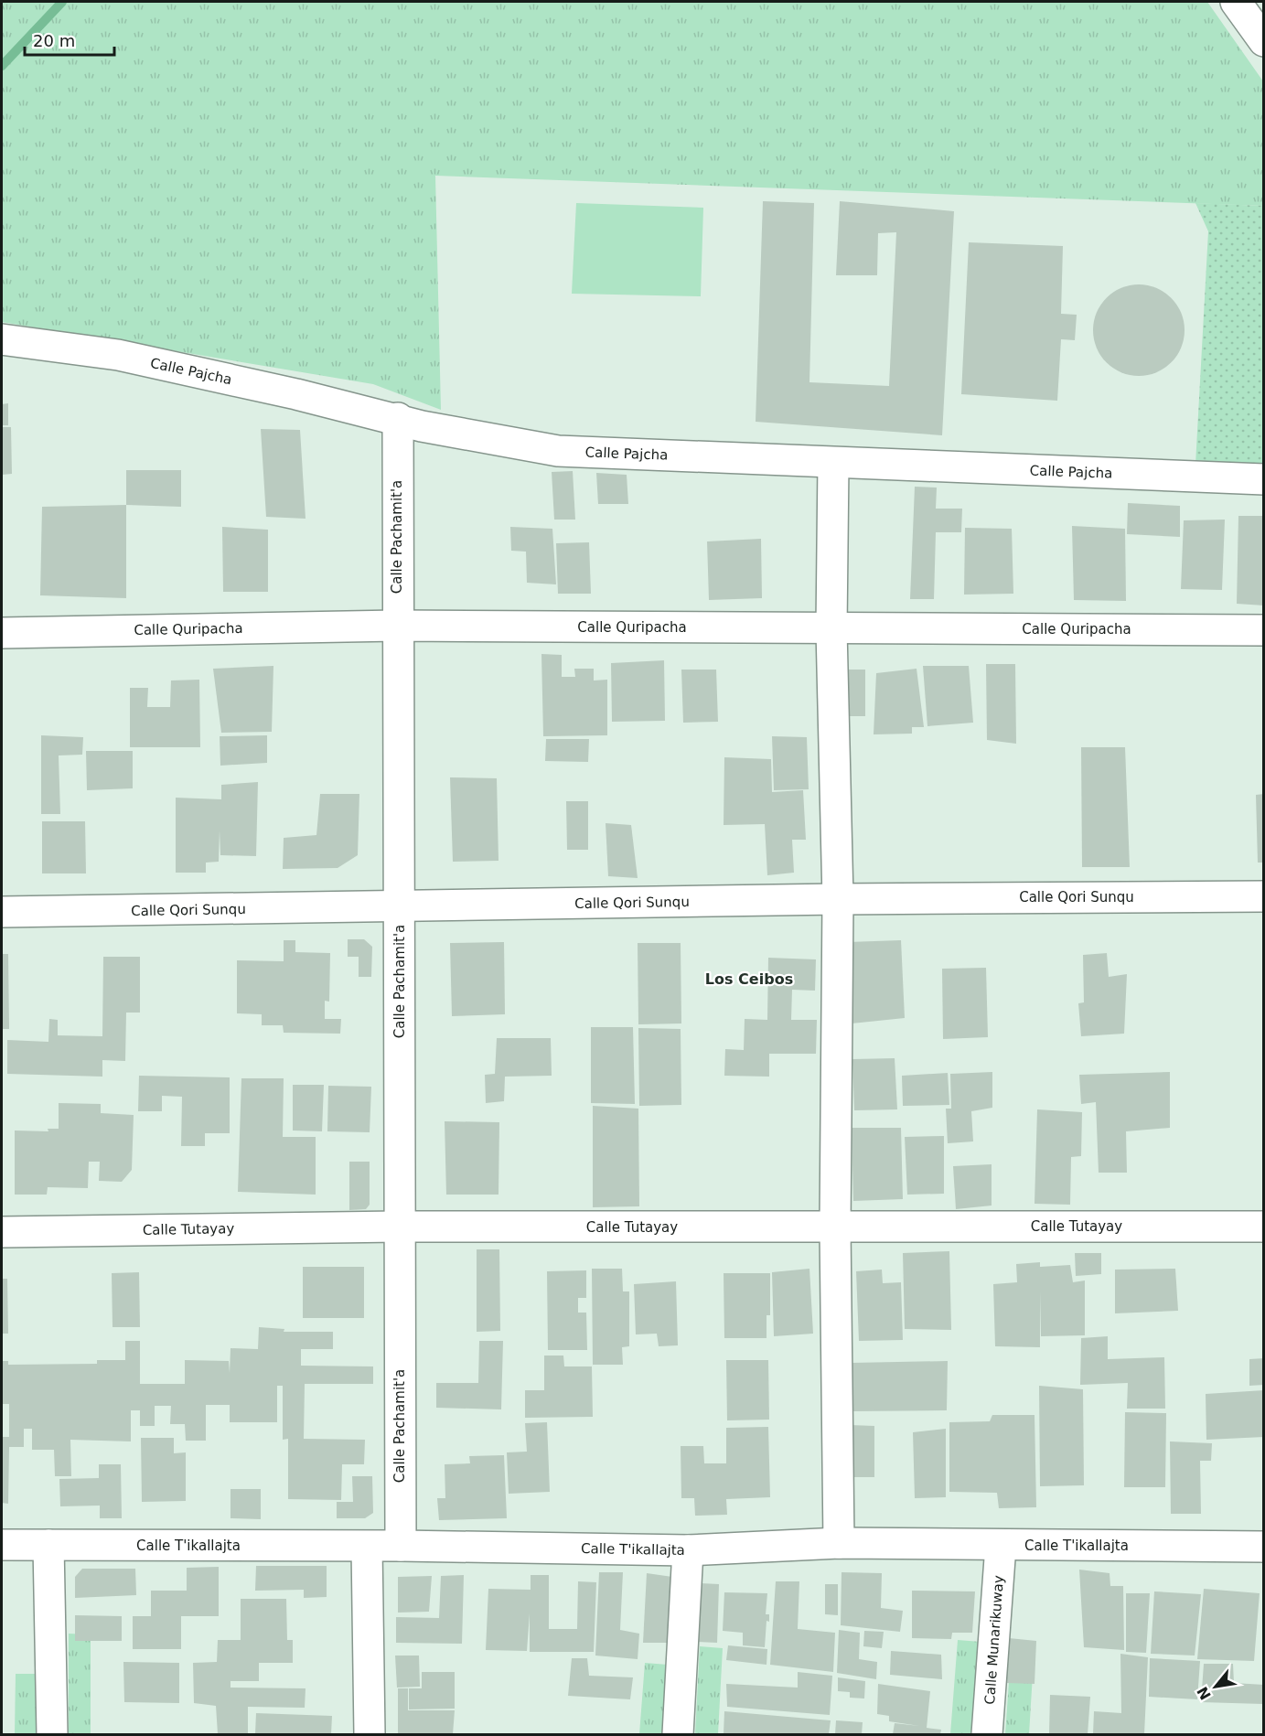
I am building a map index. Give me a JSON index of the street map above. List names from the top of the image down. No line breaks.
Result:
{"streets":{"street":["Calle Pajcha","Calle Pachamit'a","Calle Quripacha","Calle Qori Sunqu","Calle Tutayay","Calle T'ikallajta","Calle Munarikuway"]},"crossings":[["Calle Pajcha","Calle Pachamit'a"],["Calle Pachamit'a","Calle Quripacha"],["Calle Pachamit'a","Calle Qori Sunqu"],["Calle Pachamit'a","Calle Tutayay"],["Calle Pachamit'a","Calle T'ikallajta"],["Calle T'ikallajta","Calle Munarikuway"]],"districts":["Los Ceibos"],"scale_bar":"20 m","north":"bottom left"}
